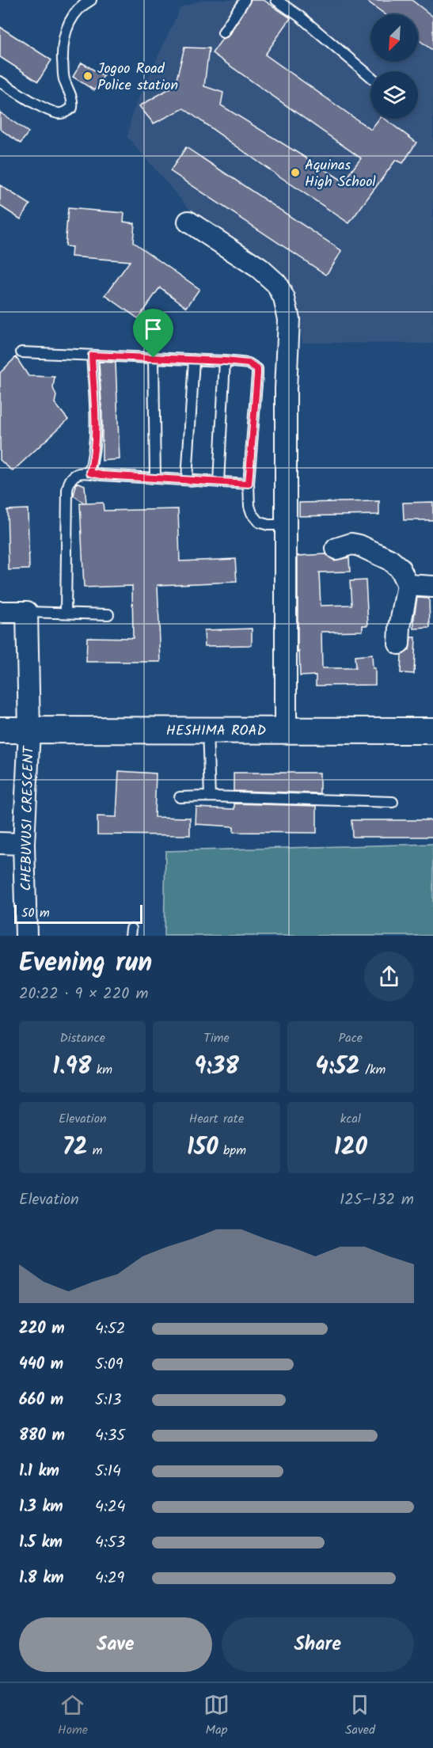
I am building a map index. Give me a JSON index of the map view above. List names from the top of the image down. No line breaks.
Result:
{"streets":{"street":["HESHIMA ROAD","CHEBUVUSI CRESCENT"]},"crossings":[["HESHIMA ROAD","CHEBUVUSI CRESCENT"]],"places":["Jogoo Road Police station","Aquinas High School"],"scale_bar":"50 m","north":"bottom left","page":{"scale":"50 m","heading":["Evening run","20:22 · 9 × 220 m"],"stats":[["Distance","1.98 km"],["Time","9:38"],["Pace","4:52 /km"],["Elevation","72 m"],["Heart rate","150 bpm"],["kcal","120"]],"chart":["Elevation","125–132 m"],"list":[{"name":"220 m","note":"4:52"},{"name":"440 m","note":"5:09"},{"name":"660 m","note":"5:13"},{"name":"880 m","note":"4:35"},{"name":"1.1 km","note":"5:14"},{"name":"1.3 km","note":"4:24"},{"name":"1.5 km","note":"4:53"},{"name":"1.8 km","note":"4:29"}],"buttons":["Save","Share"],"tabs":["Home","Map","Saved"]}}
